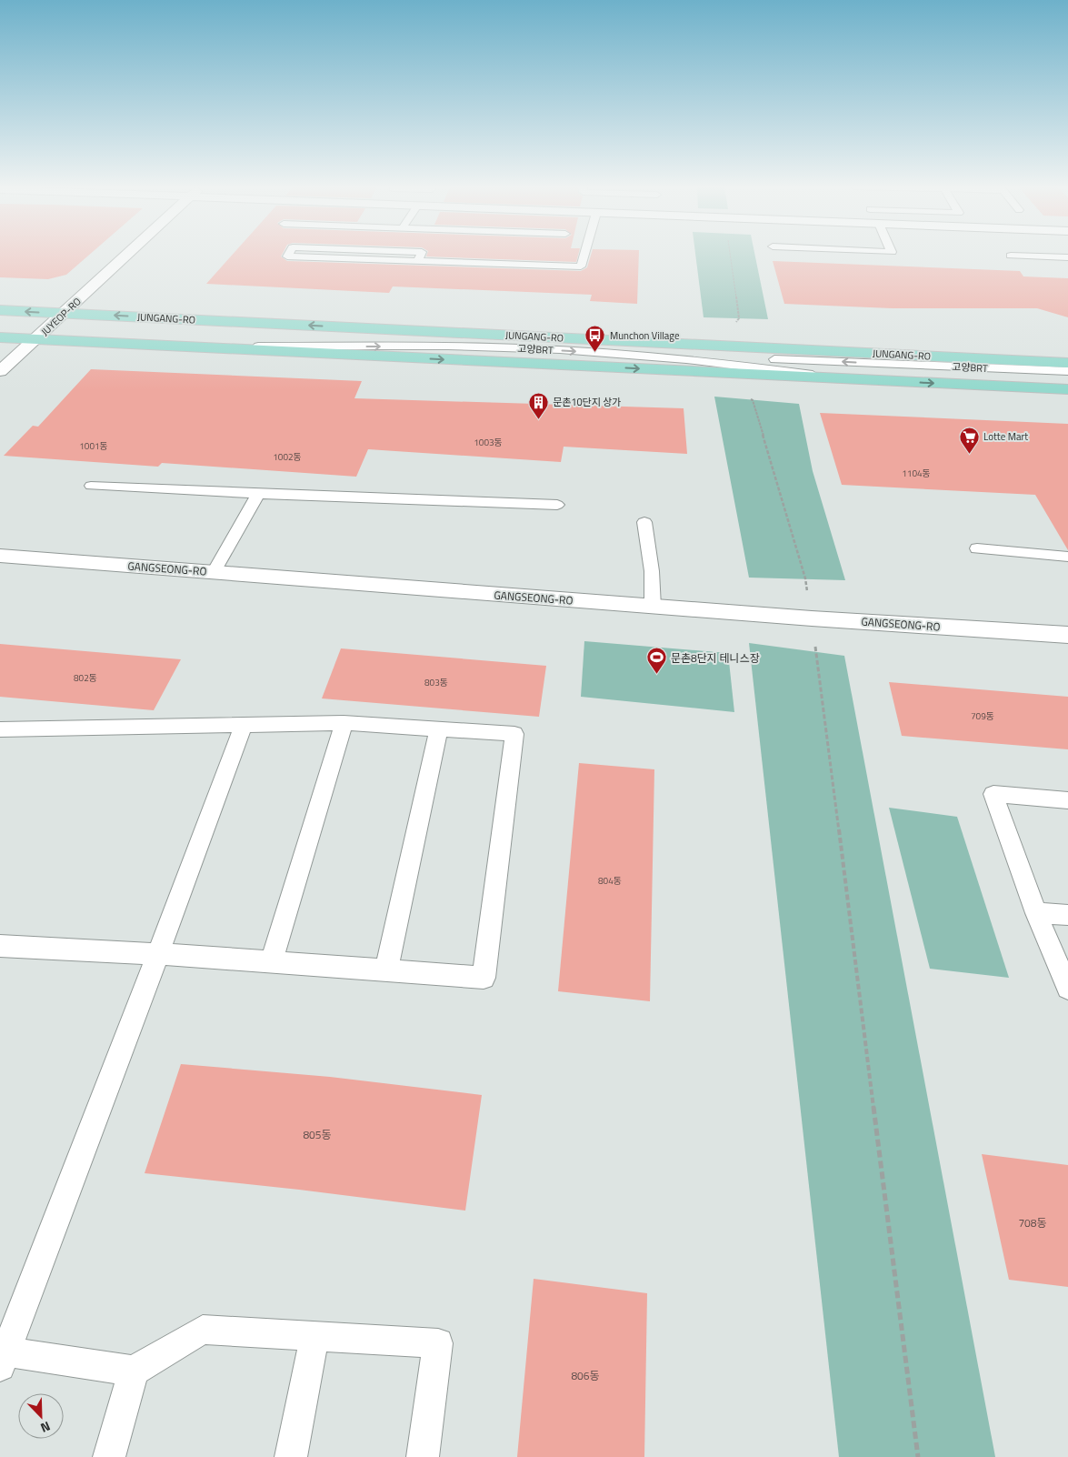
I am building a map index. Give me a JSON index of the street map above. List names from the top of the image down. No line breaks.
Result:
{"streets":{"main road":["JUNGANG-RO"],"street":["JUYEOP-RO","GANGSEONG-RO"],"lane":["고양BRT"]},"crossings":[["JUYEOP-RO","JUNGANG-RO"],["JUNGANG-RO","고양BRT"]],"one_way":["고양BRT"],"places":{"bus stop":["Munchon Village"],"building":["문촌10단지 상가"],"supermarket":["Lotte Mart"],"sports":["문촌8단지 테니스장"]},"house_numbers":["1003동","1001동","1002동","1104동","802동","803동","709동","804동","805동","708동","806동"],"north":"bottom right"}
